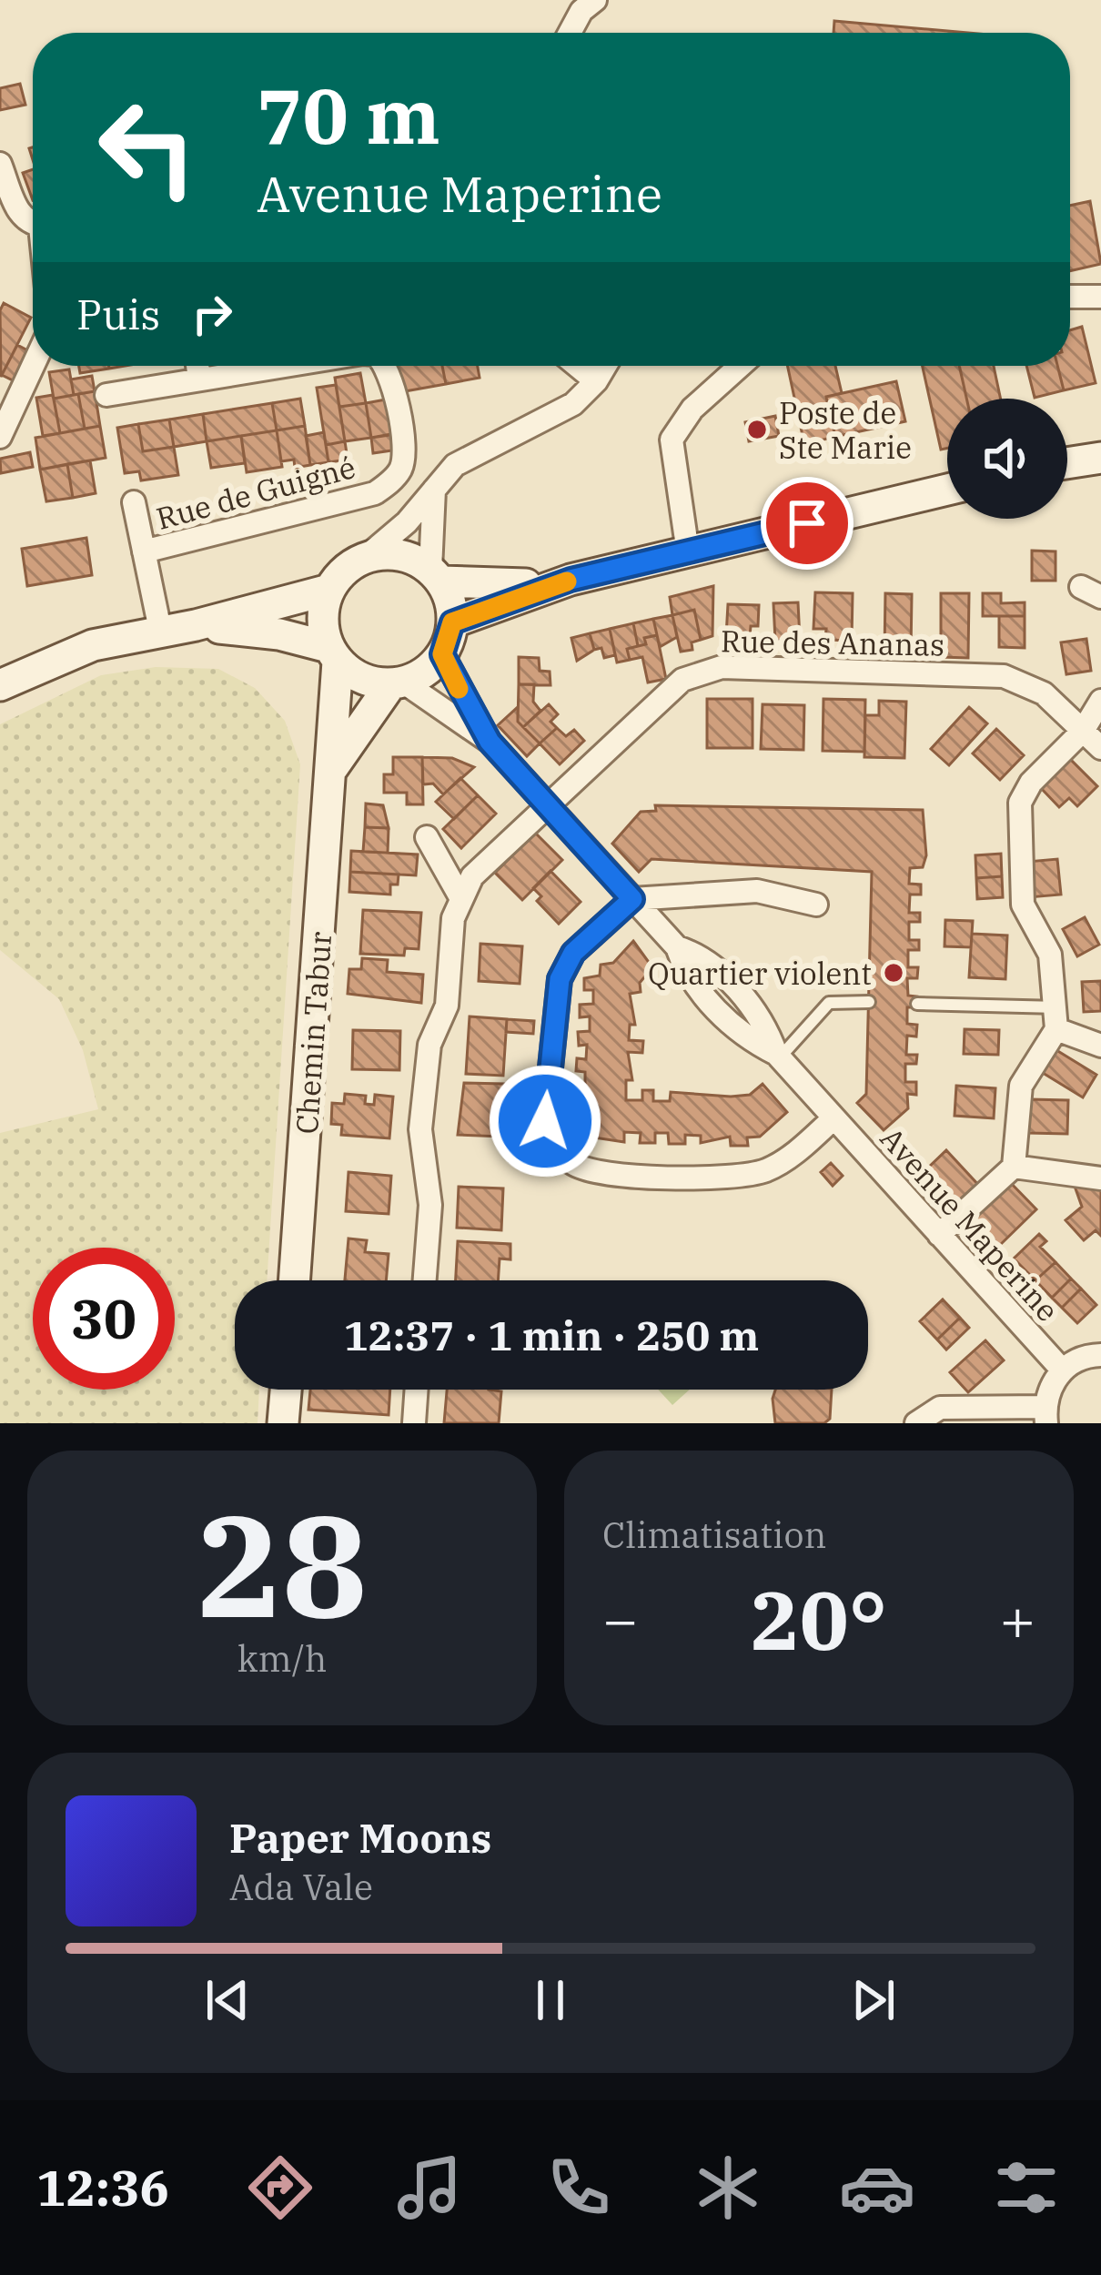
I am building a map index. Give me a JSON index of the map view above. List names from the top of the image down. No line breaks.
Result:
{"streets":{"main road":["Chemin Tabur"],"street":["Rue de Guigné","Rue des Ananas","Avenue Maperine"]},"crossings":[["Rue des Ananas","Avenue Maperine"],["Chemin Tabur","Avenue Maperine"]],"places":["Poste de Ste Marie","Quartier violent"],"page":{"turn":["70 m","Avenue Maperine"],"then":"Puis","limit":"30","trip":"12:37 · 1 min · 250 m","tile":[["28","km/h"],"Climatisation"],"heat":["−","20°","+"],"song":["Paper Moons","Ada Vale"],"tabs":"12:36"}}
